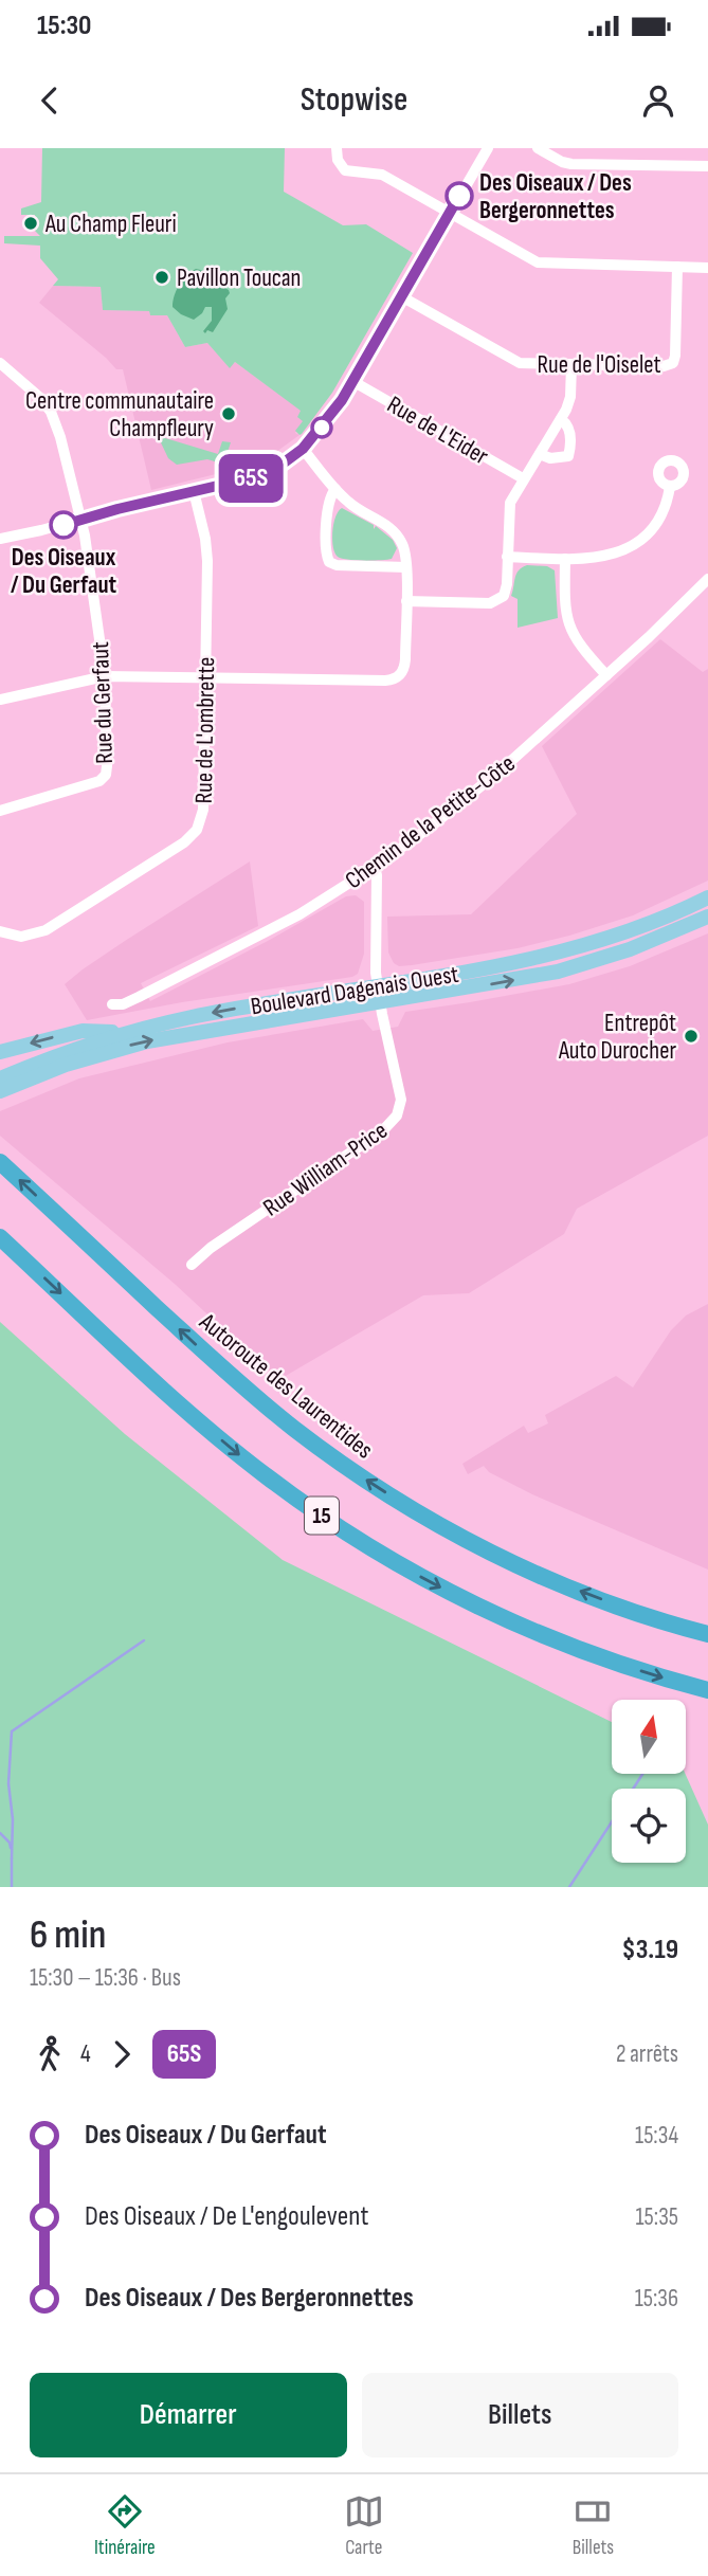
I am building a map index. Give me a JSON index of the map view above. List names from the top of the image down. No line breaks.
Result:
{"streets":{"highway":["Autoroute des Laurentides","15"],"main road":["Boulevard Dagenais Ouest"],"street":["Rue de l'Oiselet","Rue de L'Eider","Rue du Gerfaut","Rue de L'ombrette","Chemin de la Petite-Côte","Rue William-Price"]},"crossings":[["Chemin de la Petite-Côte","Rue William-Price"],["Boulevard Dagenais Ouest","Rue William-Price"]],"places":["Des Oiseaux / Des Bergeronnettes","Au Champ Fleuri","Pavillon Toucan","Centre communautaire Champfleury","Des Oiseaux / Du Gerfaut","Entrepôt Auto Durocher"],"lines":["bus line 65S"],"north":"top","page":{"status":"15:30","header":"Stopwise","on_map":"65S","heading":["6 min","15:30 – 15:36 · Bus","$3.19"],"legs":["4","65S","2 arrêts"],"list":[{"name":"Des Oiseaux / Du Gerfaut","value":"15:34"},{"name":"Des Oiseaux / De L'engoulevent","value":"15:35"},{"name":"Des Oiseaux / Des Bergeronnettes","value":"15:36"}],"buttons":["Démarrer","Billets"],"tabs":["Itinéraire","Carte","Billets"]}}
